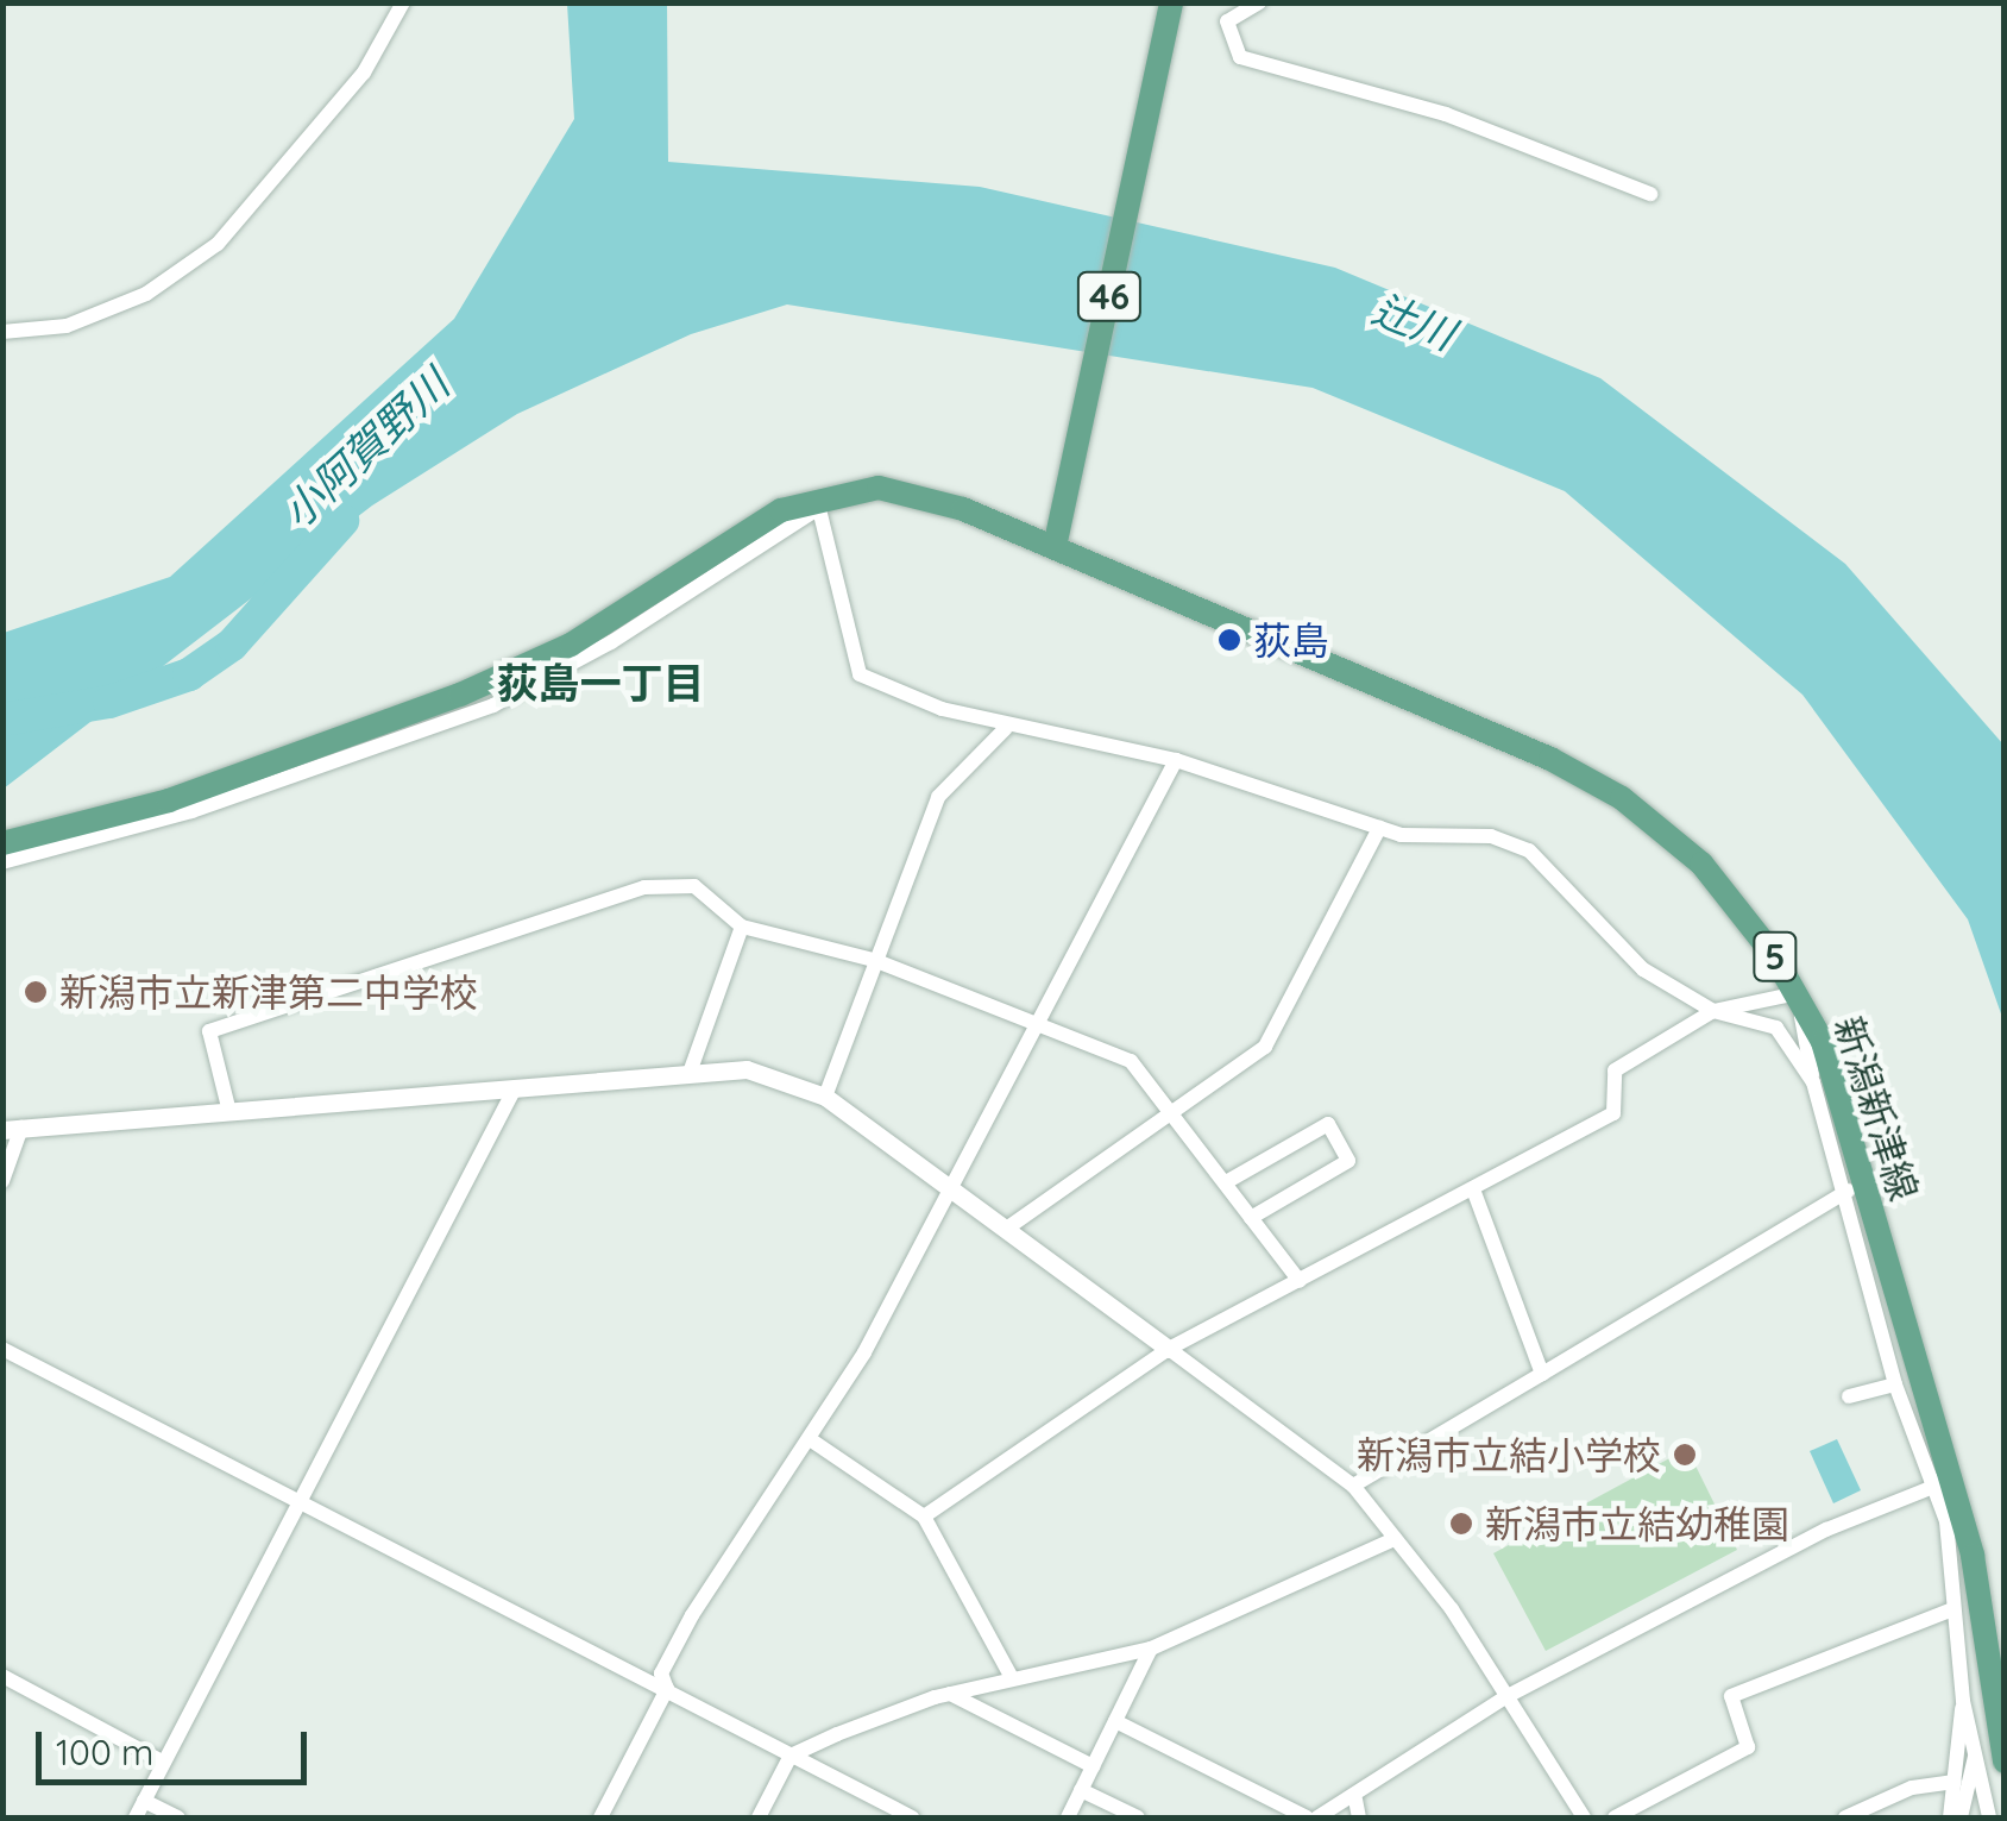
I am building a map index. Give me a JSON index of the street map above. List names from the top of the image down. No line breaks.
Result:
{"streets":{"main road":["46","5","新潟新津線"]},"crossings":[["46","5"],["46","新潟新津線"],["5","新潟新津線"]],"districts":["荻島一丁目"],"water":["辻川","小阿賀野川"],"places":["荻島","新潟市立新津第二中学校","新潟市立結小学校","新潟市立結幼稚園"],"scale_bar":"100 m"}
